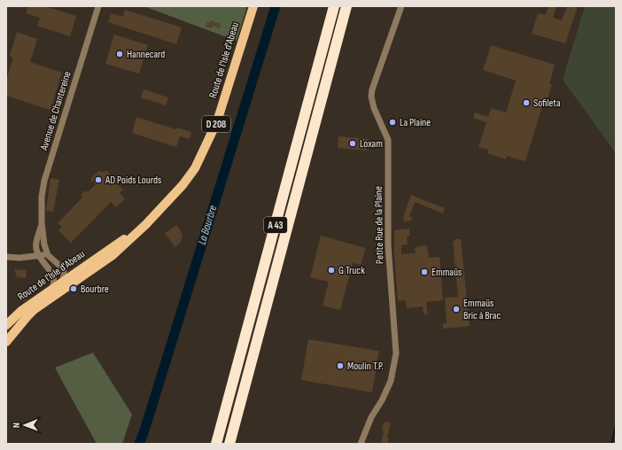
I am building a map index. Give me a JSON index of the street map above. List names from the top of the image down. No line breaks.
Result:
{"streets":{"highway":["A 43"],"main road":["Route de l'Isle d'Abeau","D 208"],"street":["Avenue de Chantereine","Petite Rue de la Plaine"]},"water":["La Bourbre"],"places":["Hannecard","Sofileta","La Plaine","Loxam","AD Poids Lourds","G Truck","Emmaüs","Bourbre","Emmaüs Bric à Brac","Moulin T.P."],"north":"left"}
